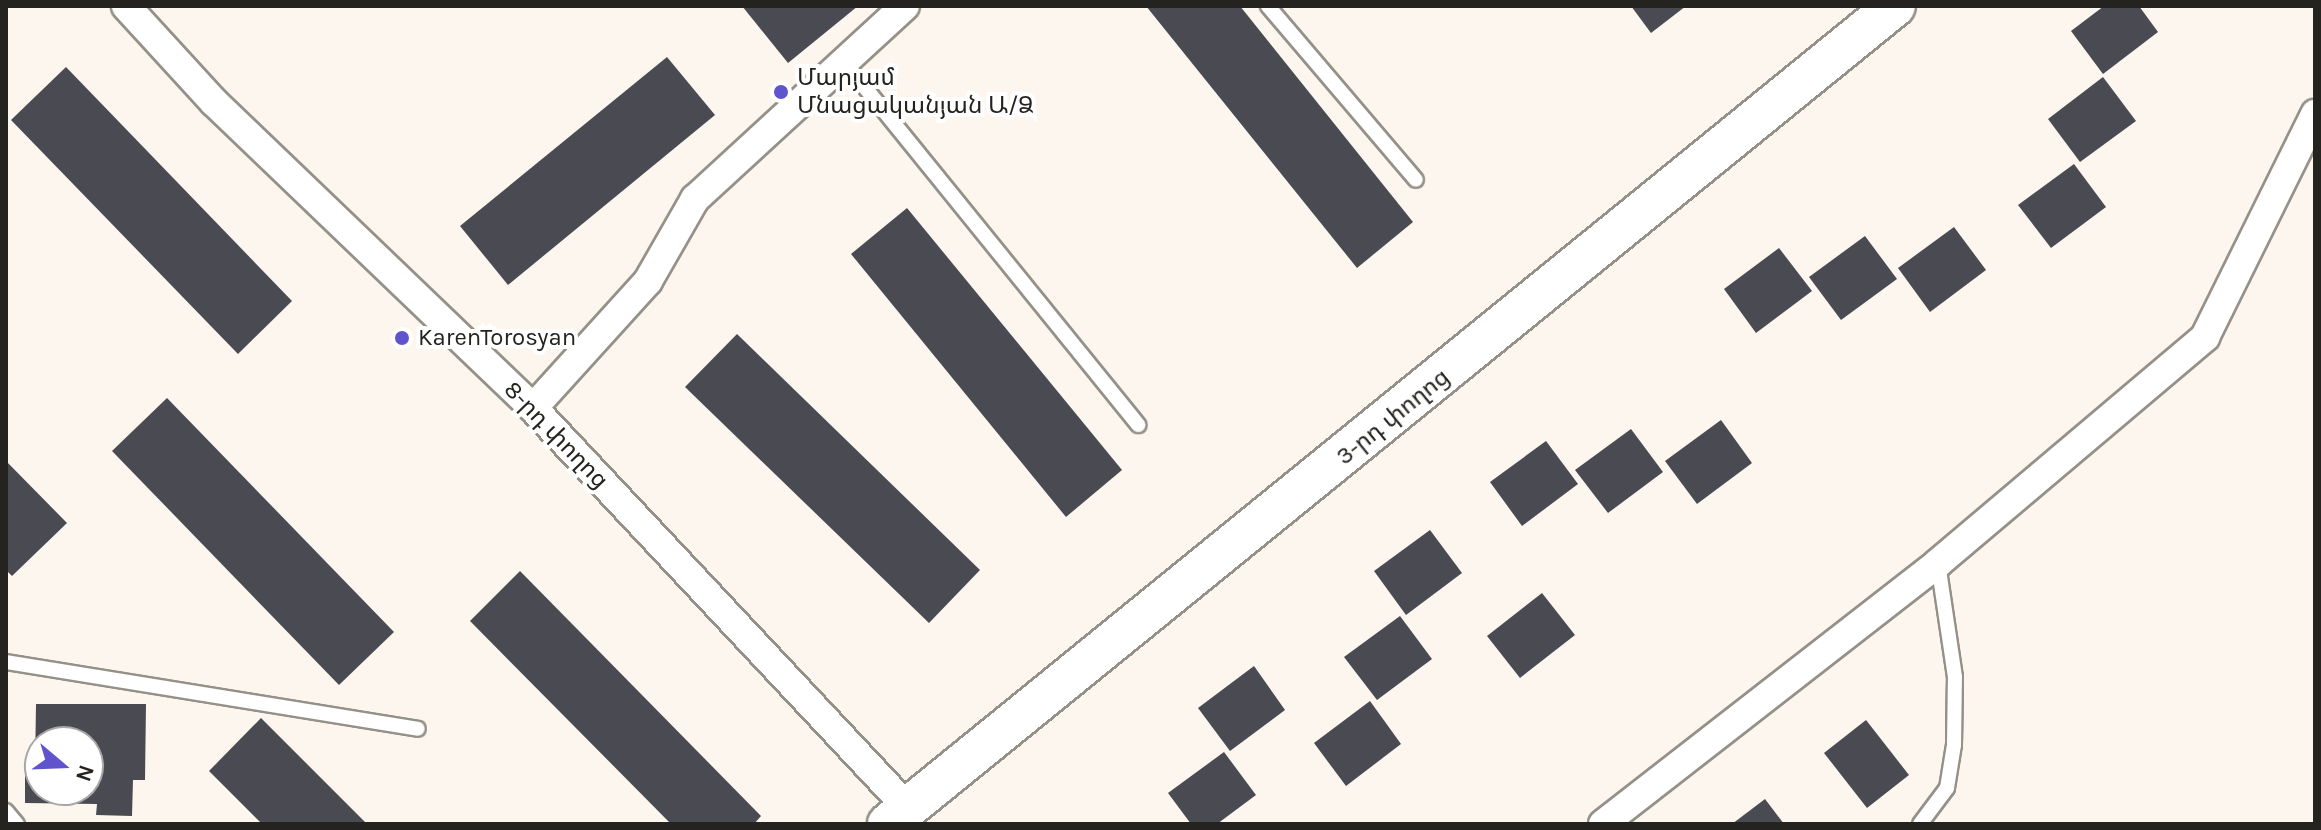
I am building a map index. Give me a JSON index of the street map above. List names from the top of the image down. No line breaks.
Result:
{"streets":{"street":["3-րդ փողոց","8-րդ փողոց"]},"crossings":[["3-րդ փողոց","8-րդ փողոց"]],"places":["Մարյամ Մնացականյան Ա/Ձ","KarenTorosyan"],"north":"right"}
